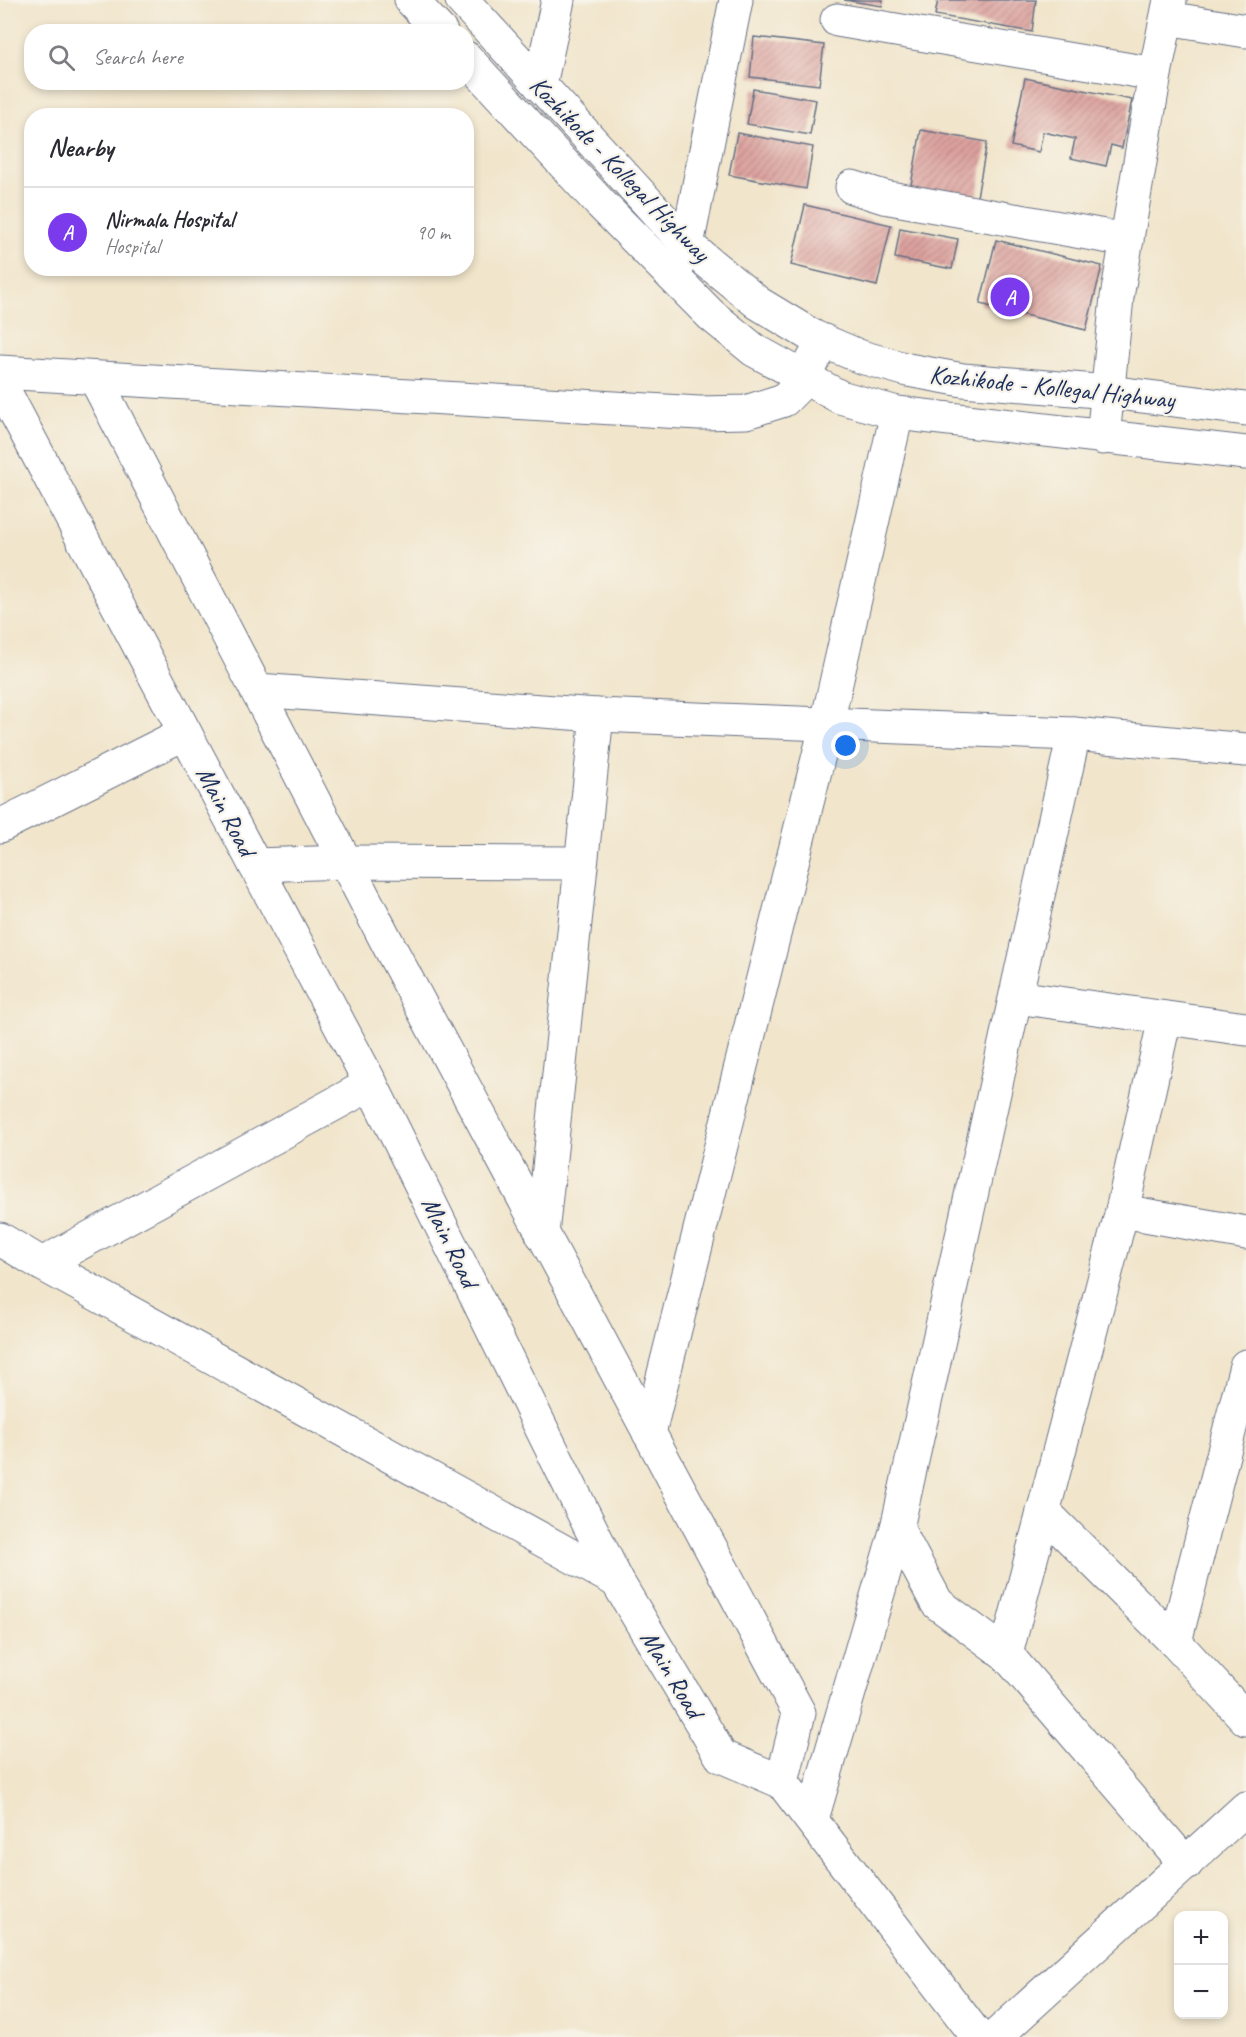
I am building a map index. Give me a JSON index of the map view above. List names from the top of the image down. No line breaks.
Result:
{"streets":{"street":["Kozhikode - Kollegal Highway","Main Road"]},"page":{"search":"Search here","heading":"Nearby","list":[{"mark":"A","name":"Nirmala Hospital","note":"Hospital","value":"90 m"}],"pins":"A","map_buttons":["+","−"]}}
